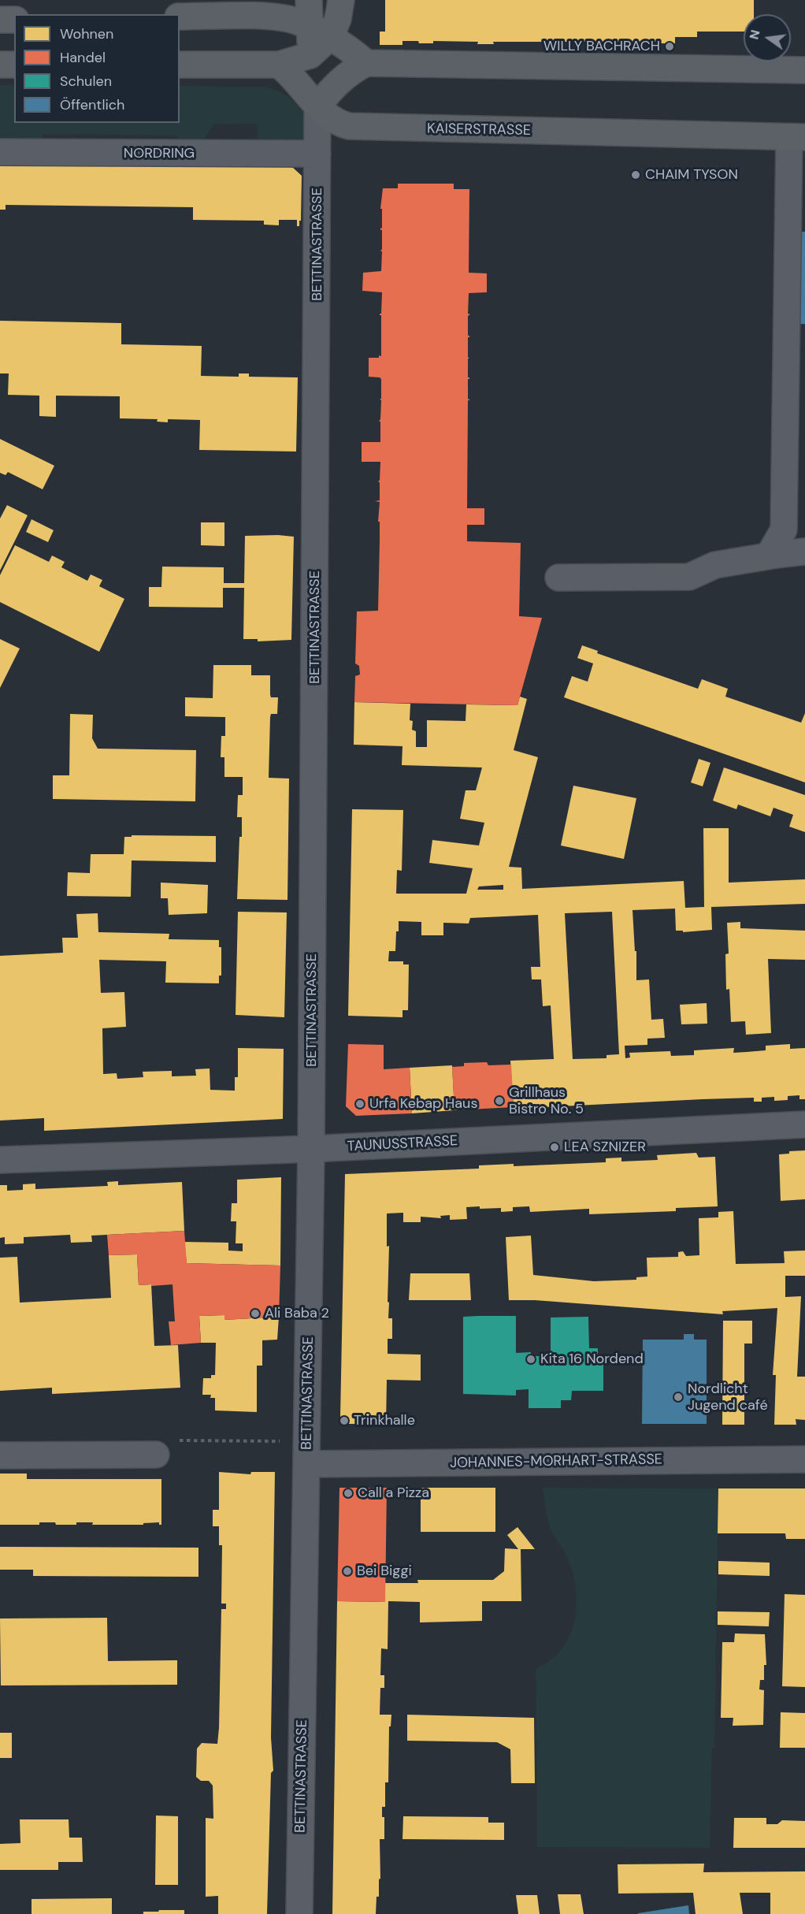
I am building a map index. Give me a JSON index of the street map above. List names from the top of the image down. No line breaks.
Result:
{"streets":{"main road":["KAISERSTRASSE"],"street":["NORDRING","BETTINASTRASSE","TAUNUSSTRASSE","JOHANNES-MORHART-STRASSE"]},"crossings":[["KAISERSTRASSE","BETTINASTRASSE"],["NORDRING","BETTINASTRASSE"],["BETTINASTRASSE","TAUNUSSTRASSE"],["BETTINASTRASSE","JOHANNES-MORHART-STRASSE"]],"places":["WILLY BACHRACH","CHAIM TYSON","Grillhaus Bistro No. 5","Urfa Kebap Haus","LEA SZNIZER","Ali Baba 2","Kita 16 Nordend","Nordlicht Jugend café","Trinkhalle","Call a Pizza","Bei Biggi"],"legend":["Wohnen","Handel","Schulen","Öffentlich"],"north":"left"}
